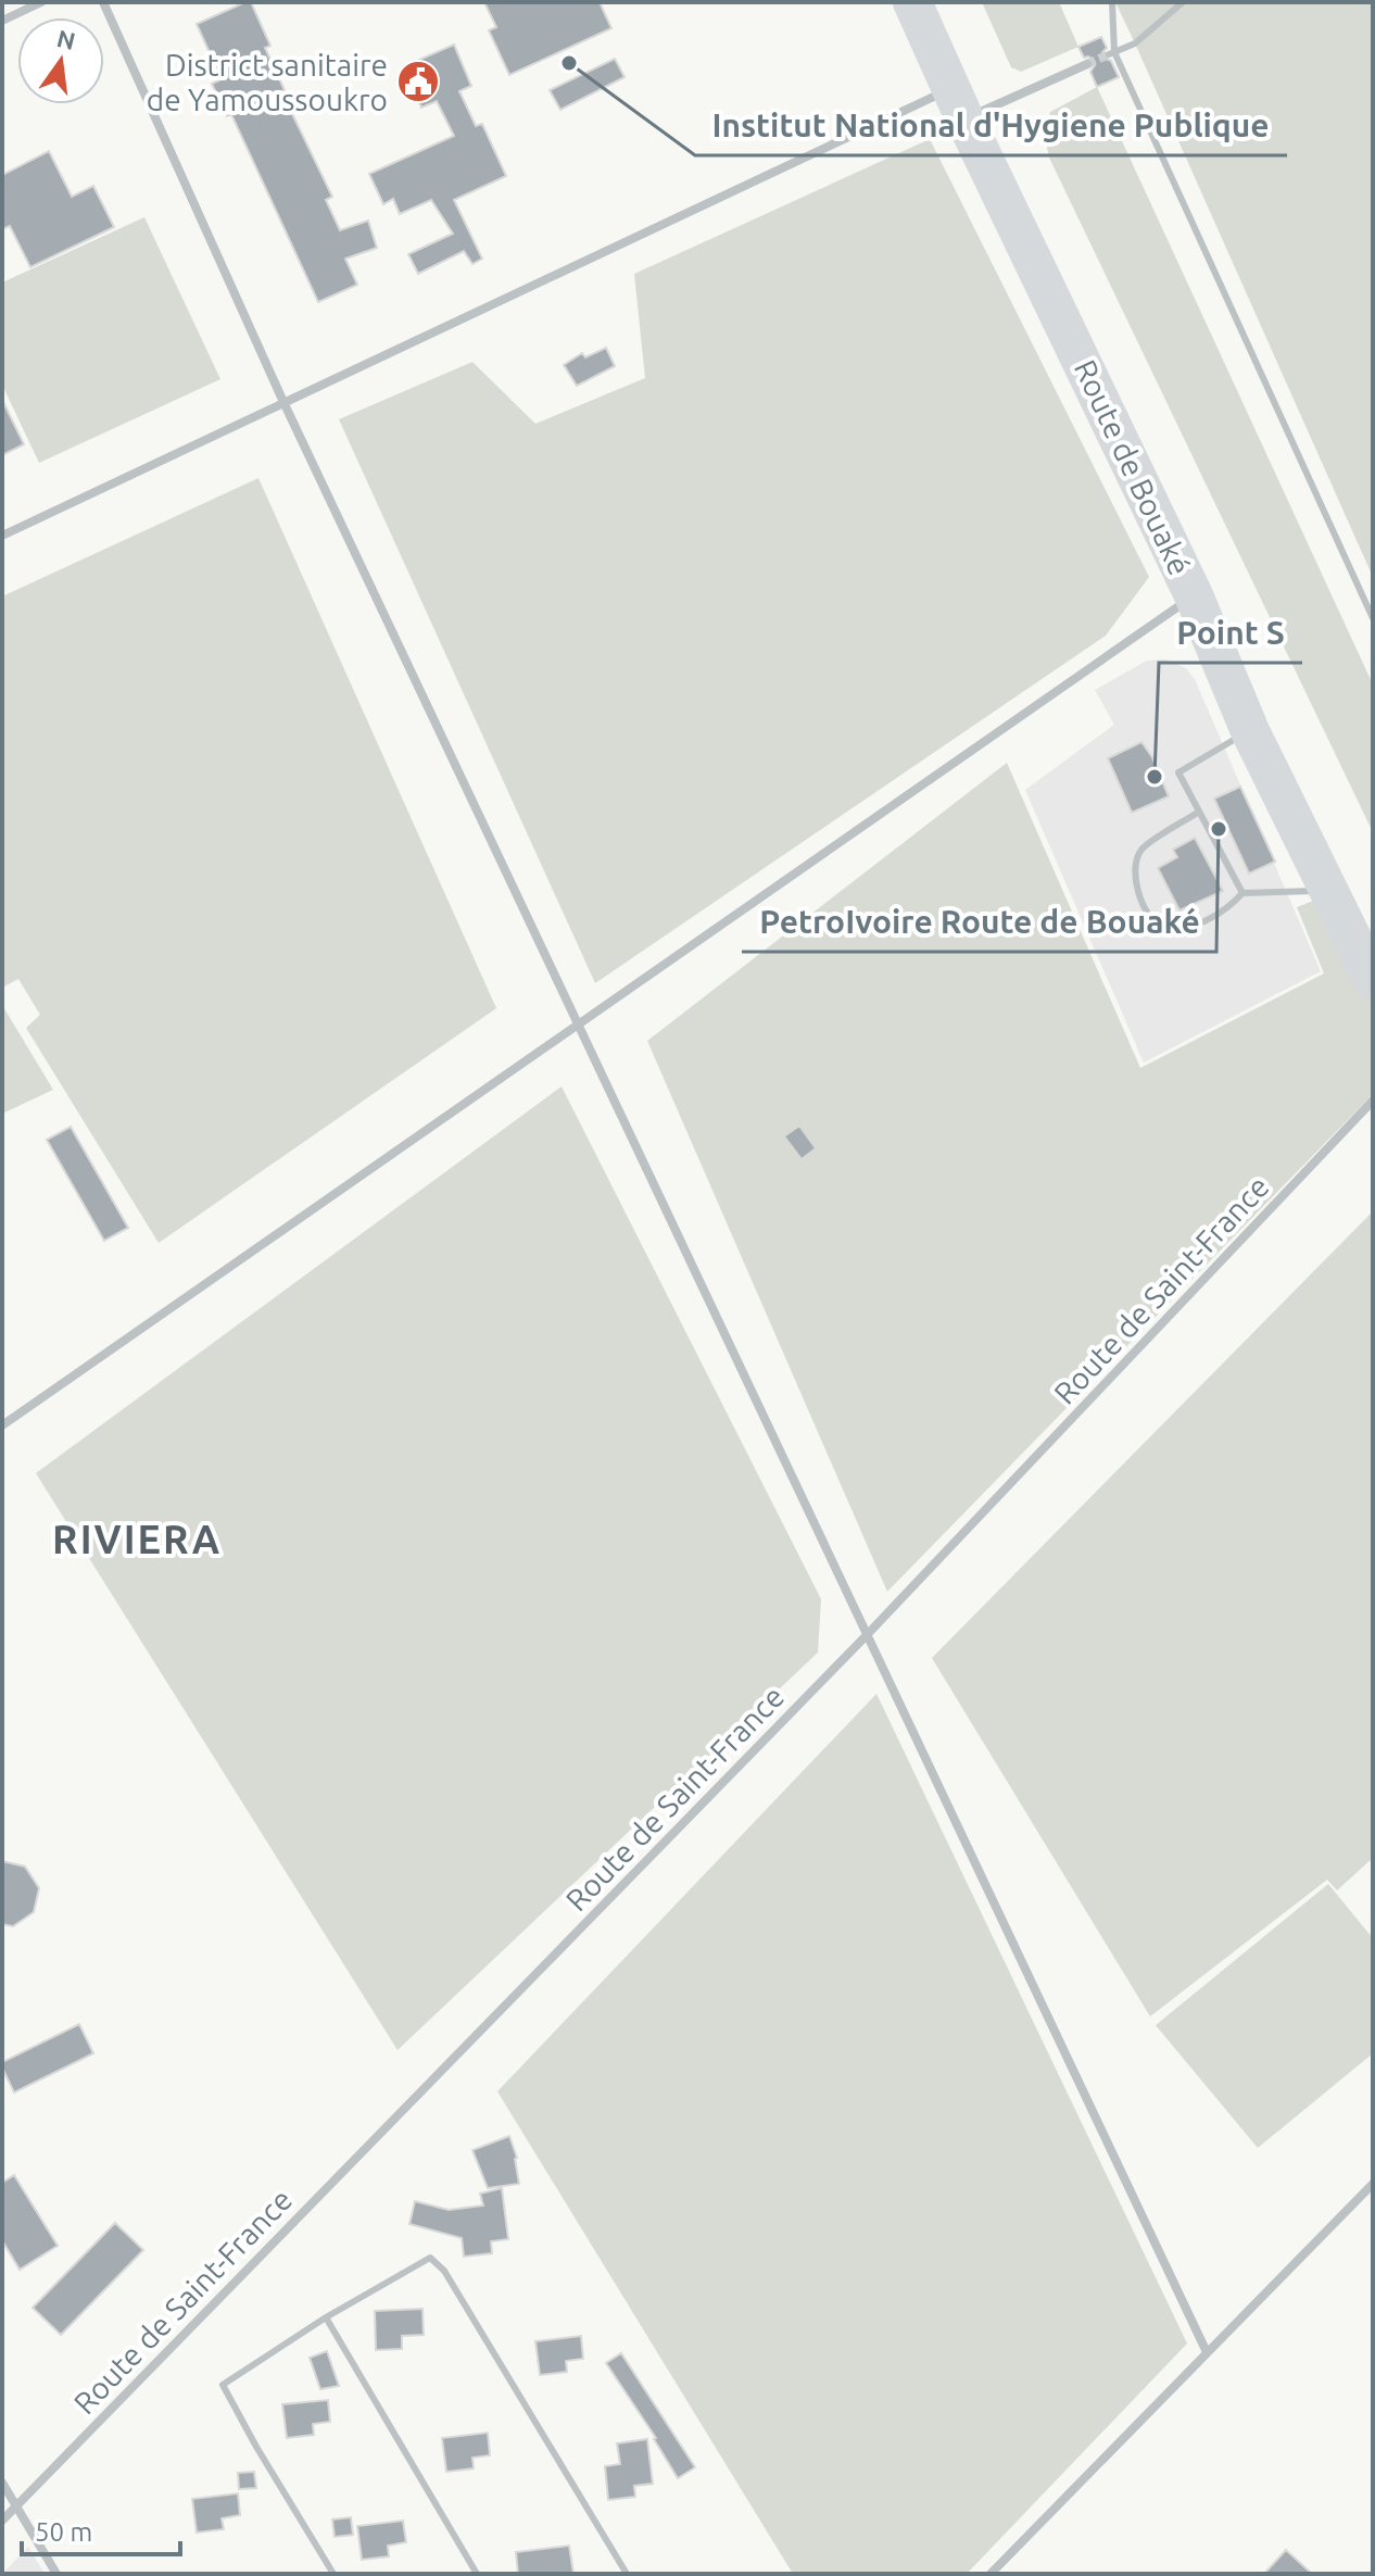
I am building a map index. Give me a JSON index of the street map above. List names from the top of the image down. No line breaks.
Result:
{"streets":{"highway":["Route de Bouaké"],"street":["Route de Saint-France"]},"districts":["RIVIERA"],"places":{"other":["Institut National d'Hygiene Publique","Point S","PetroIvoire Route de Bouaké"],"public building":["District sanitaire de Yamoussoukro"]},"scale_bar":"50 m","north":"top"}
